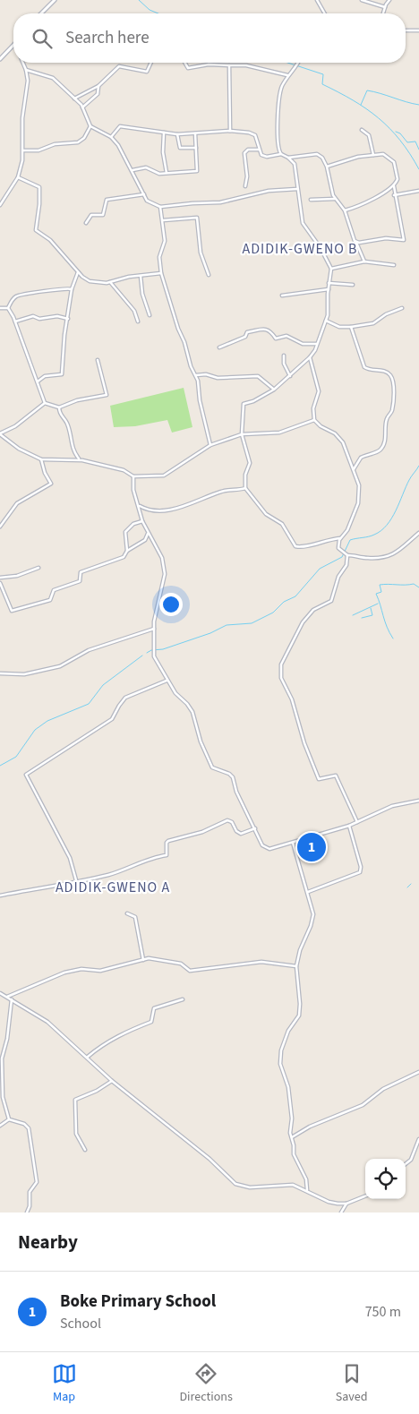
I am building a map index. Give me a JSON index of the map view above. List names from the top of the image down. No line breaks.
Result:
{"districts":["ADIDIK-GWENO B","ADIDIK-GWENO A"],"page":{"search":"Search here","pins":"1","heading":"Nearby","list":[{"mark":"1","name":"Boke Primary School","note":"School","value":"750 m"}],"nav":["Map","Directions","Saved"]}}
